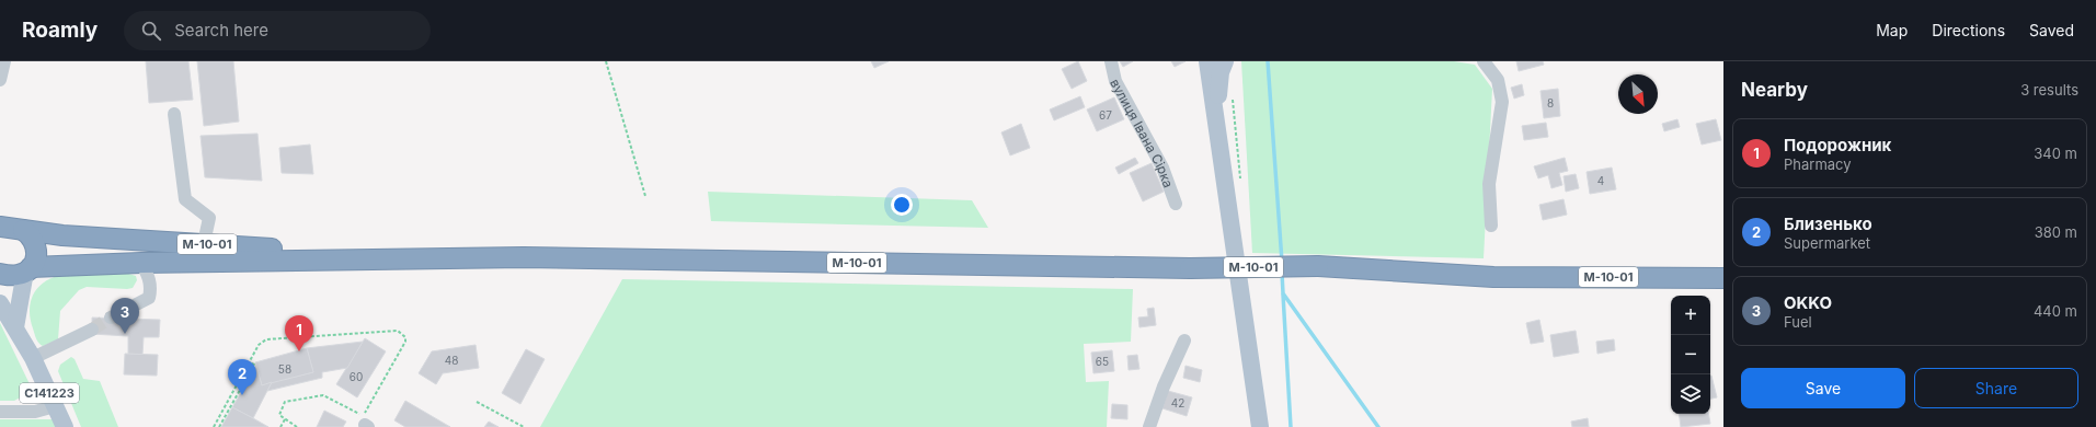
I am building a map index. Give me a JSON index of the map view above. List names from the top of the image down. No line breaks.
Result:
{"streets":{"highway":["М-10-01"],"main road":["С141223"],"street":["вулиця Івана Сірка"]},"house_numbers":["8","67","4","48","65","58","60","42"],"north":"bottom right","page":{"header":"Roamly","search":"Search here","nav":["Map","Directions","Saved"],"heading":["Nearby","3 results"],"list":[{"mark":"1","name":"Подорожник","note":"Pharmacy","value":"340 m"},{"mark":"2","name":"Близенько","note":"Supermarket","value":"380 m"},{"mark":"3","name":"OKKO","note":"Fuel","value":"440 m"}],"map_buttons":["+","−"],"pins":["3","1","2"],"buttons":["Save","Share"]}}
